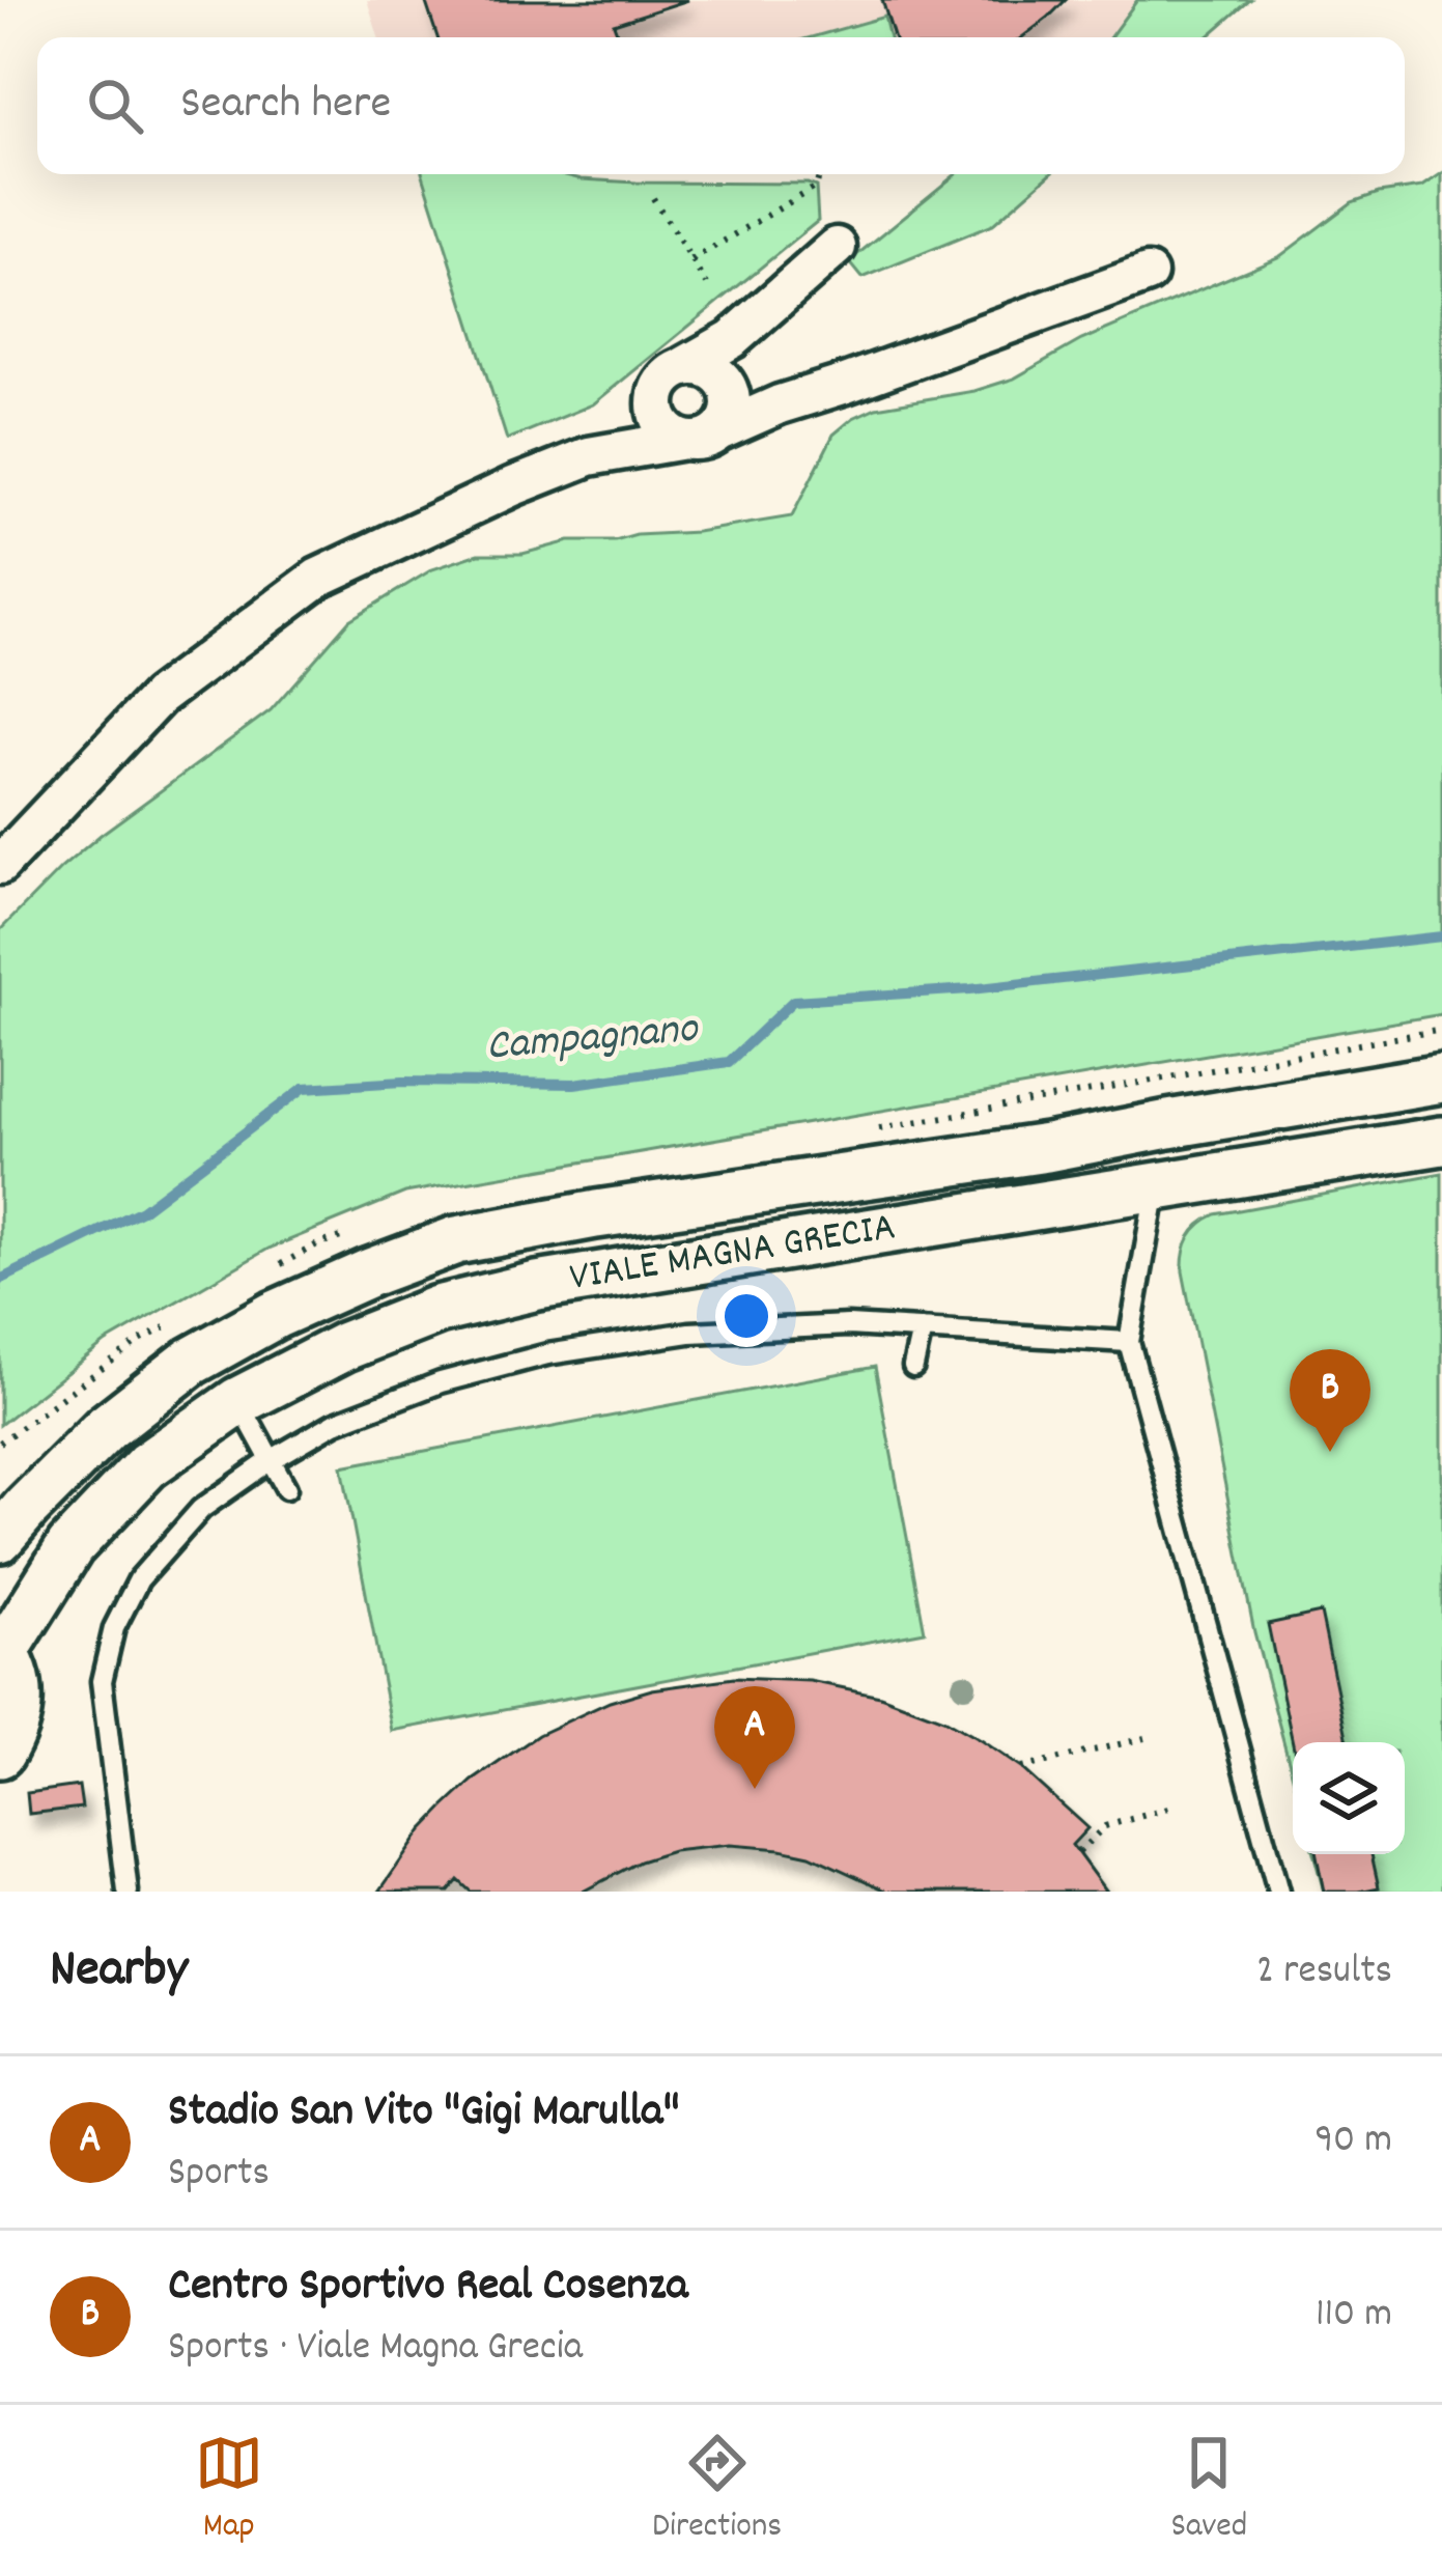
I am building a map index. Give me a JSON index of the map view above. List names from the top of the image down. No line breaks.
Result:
{"streets":{"street":["VIALE MAGNA GRECIA"]},"water":["Campagnano"],"page":{"search":"Search here","pins":["B","A"],"heading":["Nearby","2 results"],"list":[{"mark":"A","name":"Stadio San Vito \"Gigi Marulla\"","note":"Sports","value":"90 m"},{"mark":"B","name":"Centro Sportivo Real Cosenza","note":"Sports · Viale Magna Grecia","value":"110 m"}],"nav":["Map","Directions","Saved"]}}
